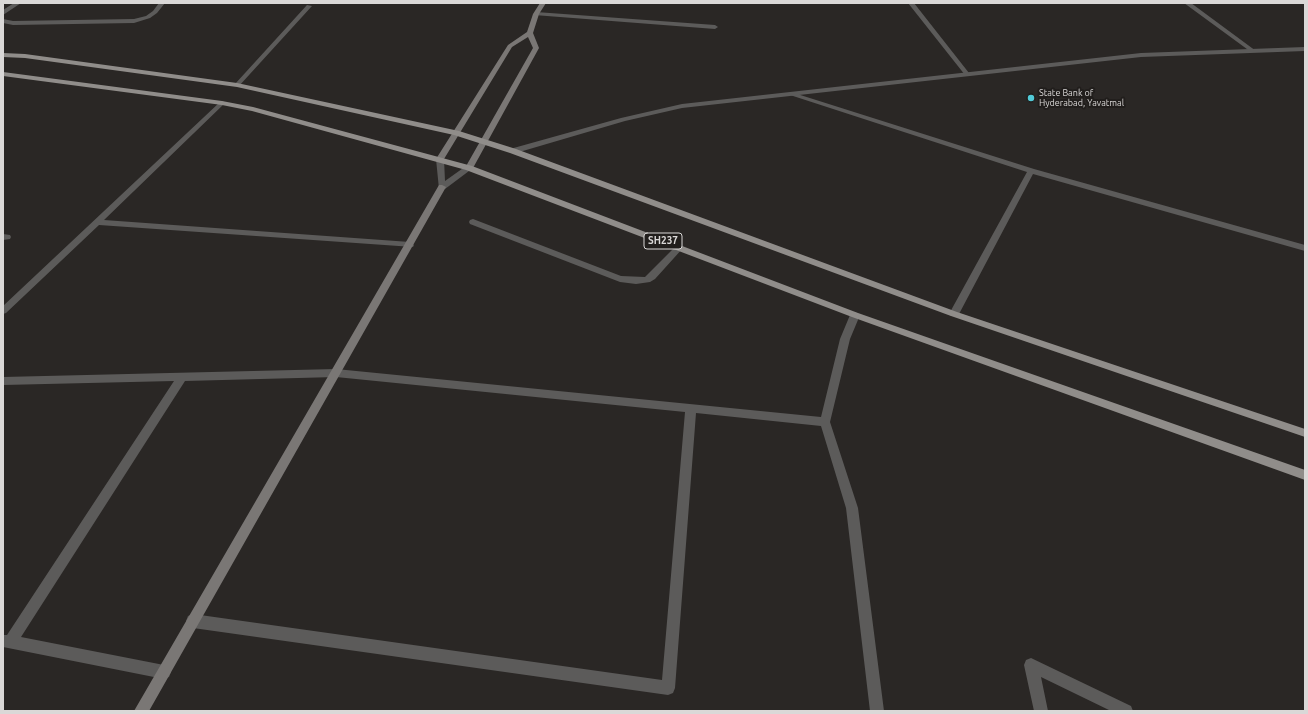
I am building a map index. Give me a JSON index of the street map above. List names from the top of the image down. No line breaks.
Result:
{"streets":{"main road":["SH237"]},"places":["State Bank of Hyderabad, Yavatmal"]}
